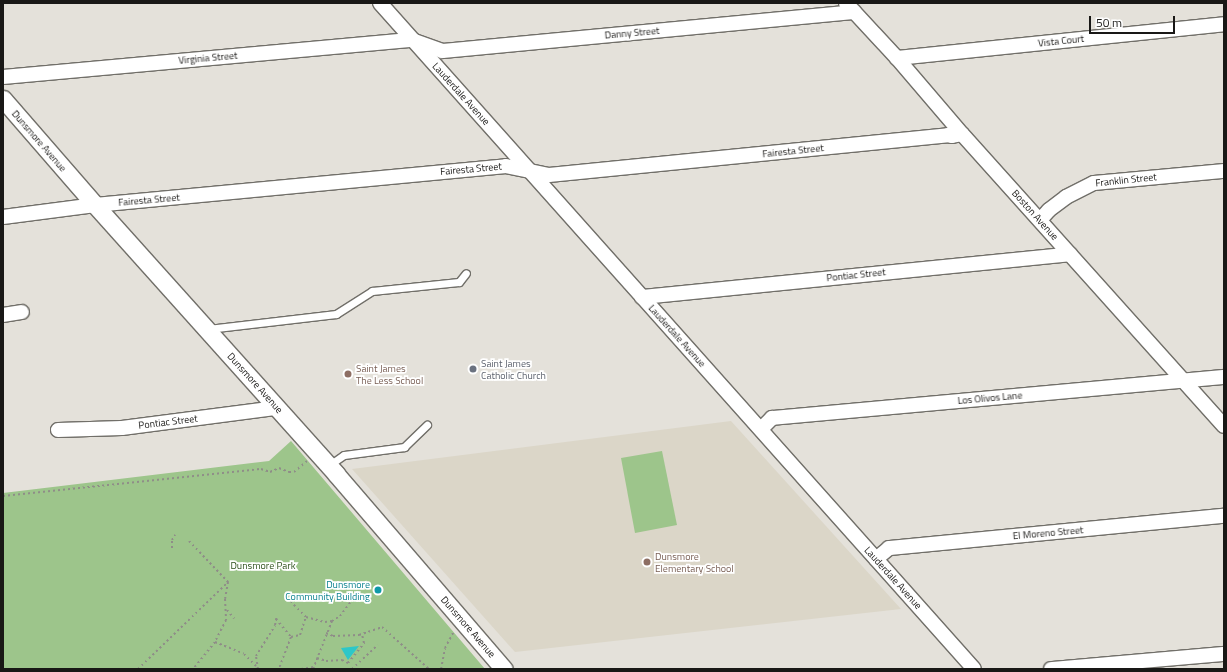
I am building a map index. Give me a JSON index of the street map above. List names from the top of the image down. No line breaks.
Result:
{"streets":{"street":["Danny Street","Vista Court","Virginia Street","Lauderdale Avenue","Dunsmore Avenue","Fairesta Street","Franklin Street","Boston Avenue","Pontiac Street","Los Olivos Lane","El Moreno Street"]},"crossings":[["Danny Street","Virginia Street"],["Danny Street","Lauderdale Avenue"],["Danny Street","Boston Avenue"],["Vista Court","Boston Avenue"],["Virginia Street","Lauderdale Avenue"],["Lauderdale Avenue","Fairesta Street"],["Lauderdale Avenue","Pontiac Street"],["Lauderdale Avenue","Los Olivos Lane"],["Lauderdale Avenue","El Moreno Street"],["Dunsmore Avenue","Fairesta Street"],["Dunsmore Avenue","Pontiac Street"],["Fairesta Street","Boston Avenue"],["Franklin Street","Boston Avenue"],["Boston Avenue","Pontiac Street"],["Boston Avenue","Los Olivos Lane"]],"parks":["Dunsmore Park"],"places":["Saint James Catholic Church","Saint James The Less School","Dunsmore Elementary School","Dunsmore Community Building"],"scale_bar":"50 m"}
